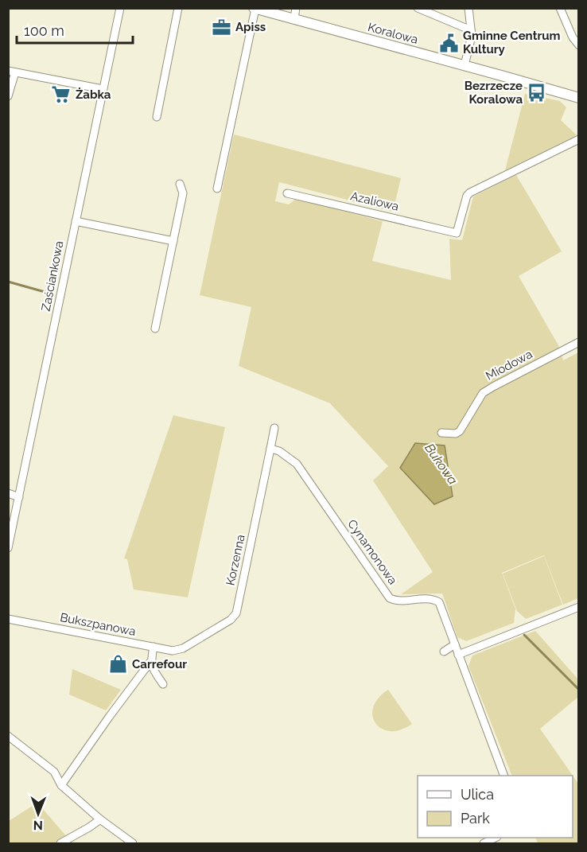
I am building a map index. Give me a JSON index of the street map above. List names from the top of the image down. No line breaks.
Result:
{"streets":{"street":["Koralowa","Azaliowa","Zaściankowa","Miodowa","Cynamonowa","Korzenna","Bukszpanowa"]},"crossings":[["Cynamonowa","Korzenna"],["Korzenna","Bukszpanowa"]],"water":["Bukowa"],"places":{"office":["Apiss"],"public building":["Gminne Centrum Kultury"],"bus stop":["Bezrzecze Koralowa"],"supermarket":["Żabka"],"shop":["Carrefour"]},"legend":["Ulica","Park"],"scale_bar":"100 m","north":"bottom"}
